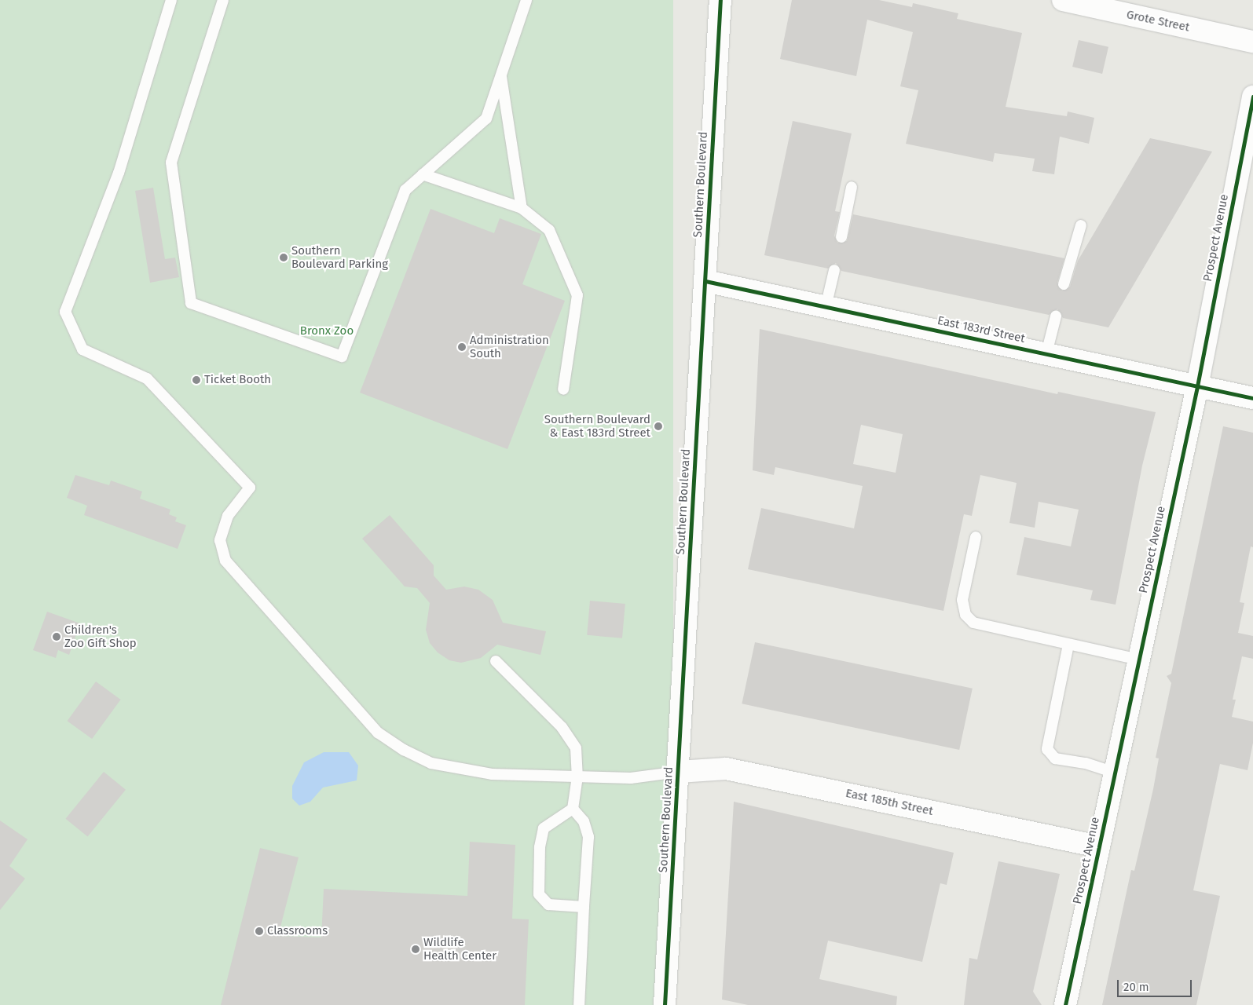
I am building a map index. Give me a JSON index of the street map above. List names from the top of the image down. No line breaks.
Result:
{"streets":{"street":["Grote Street","Southern Boulevard","Prospect Avenue","East 183rd Street","East 185th Street"]},"crossings":[["Southern Boulevard","East 183rd Street"],["Southern Boulevard","East 185th Street"],["Prospect Avenue","East 183rd Street"],["Prospect Avenue","East 185th Street"]],"parks":["Bronx Zoo"],"places":["Southern Boulevard Parking","Administration South","Ticket Booth","Southern Boulevard & East 183rd Street","Children's Zoo Gift Shop","Classrooms","Wildlife Health Center"],"scale_bar":"20 m"}
